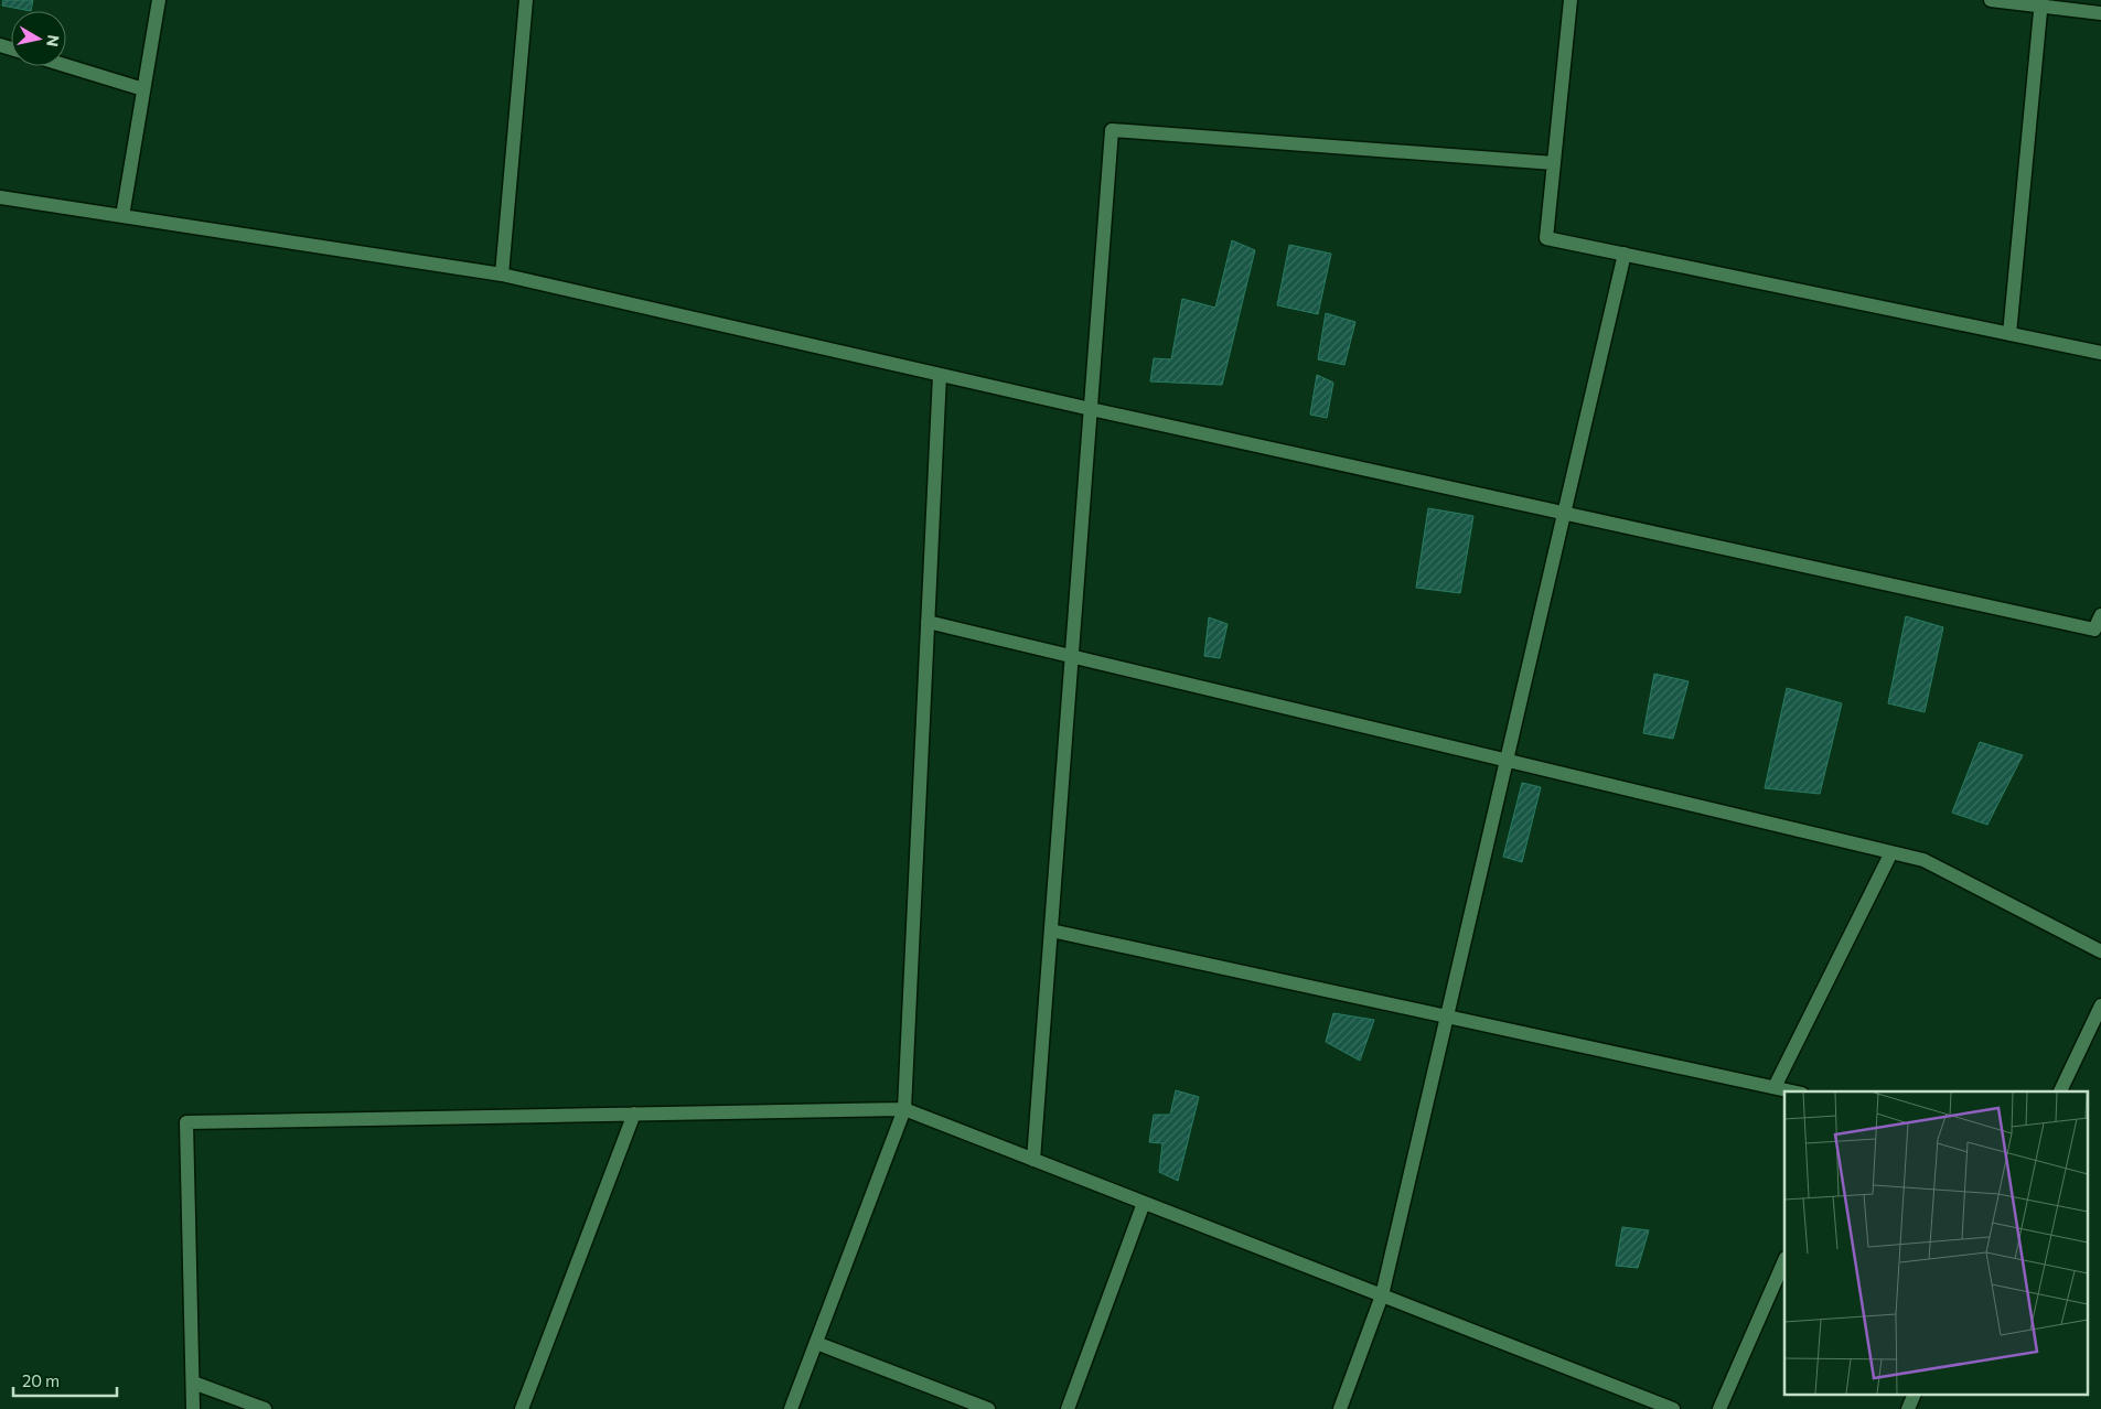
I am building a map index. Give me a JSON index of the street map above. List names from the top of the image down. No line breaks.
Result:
{"scale_bar":"20 m","north":"right"}
